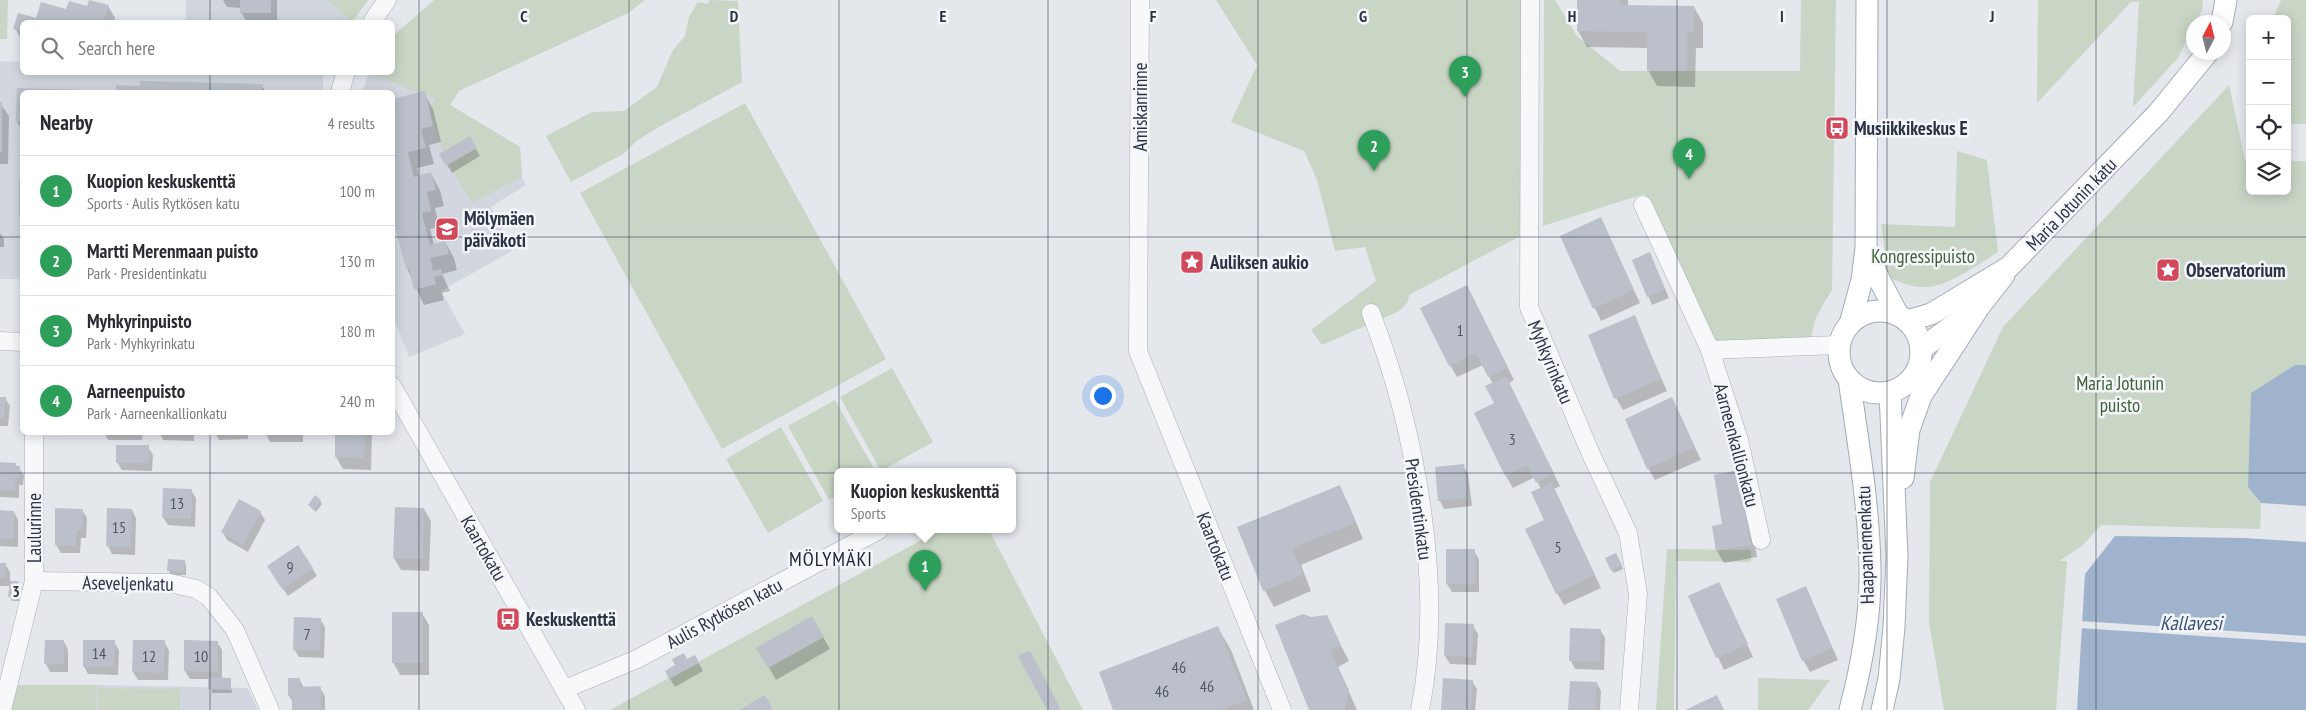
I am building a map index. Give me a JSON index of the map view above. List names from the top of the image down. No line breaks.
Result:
{"streets":{"main road":["Maria Jotunin katu","Haapaniemenkatu"],"street":["Amiskanrinne","Myhkyrinkatu","Aarneenkallionkatu","Presidentinkatu","Laulurinne","Kaartokatu","Aseveljenkatu","Aulis Rytkösen katu"]},"crossings":[["Amiskanrinne","Kaartokatu"],["Maria Jotunin katu","Haapaniemenkatu"],["Laulurinne","Aseveljenkatu"],["Kaartokatu","Aulis Rytkösen katu"]],"districts":["MÖLYMÄKI"],"water":["Kallavesi"],"parks":["Kongressipuisto","Maria Jotunin puisto"],"places":{"bus stop":["Musiikkikeskus E","Keskuskenttä"],"school or university":["Mölymäen päiväkoti"],"place":["Auliksen aukio","Observatorium"]},"house_numbers":["1","3","13","15","5","9","7","14","12","10","46","46","46"],"north":"top","page":{"map_buttons":["+","−"],"search":"Search here","pins":["3","2","4","1"],"heading":["Nearby","4 results"],"list":[{"mark":"1","name":"Kuopion keskuskenttä","note":"Sports · Aulis Rytkösen katu","value":"100 m"},{"mark":"2","name":"Martti Merenmaan puisto","note":"Park · Presidentinkatu","value":"130 m"},{"mark":"3","name":"Myhkyrinpuisto","note":"Park · Myhkyrinkatu","value":"180 m"},{"mark":"4","name":"Aarneenpuisto","note":"Park · Aarneenkallionkatu","value":"240 m"}],"popup":["Kuopion keskuskenttä","Sports"]},"grid":{"columns":["C","D","E","F","G","H","I","J"],"rows":["3"]}}
